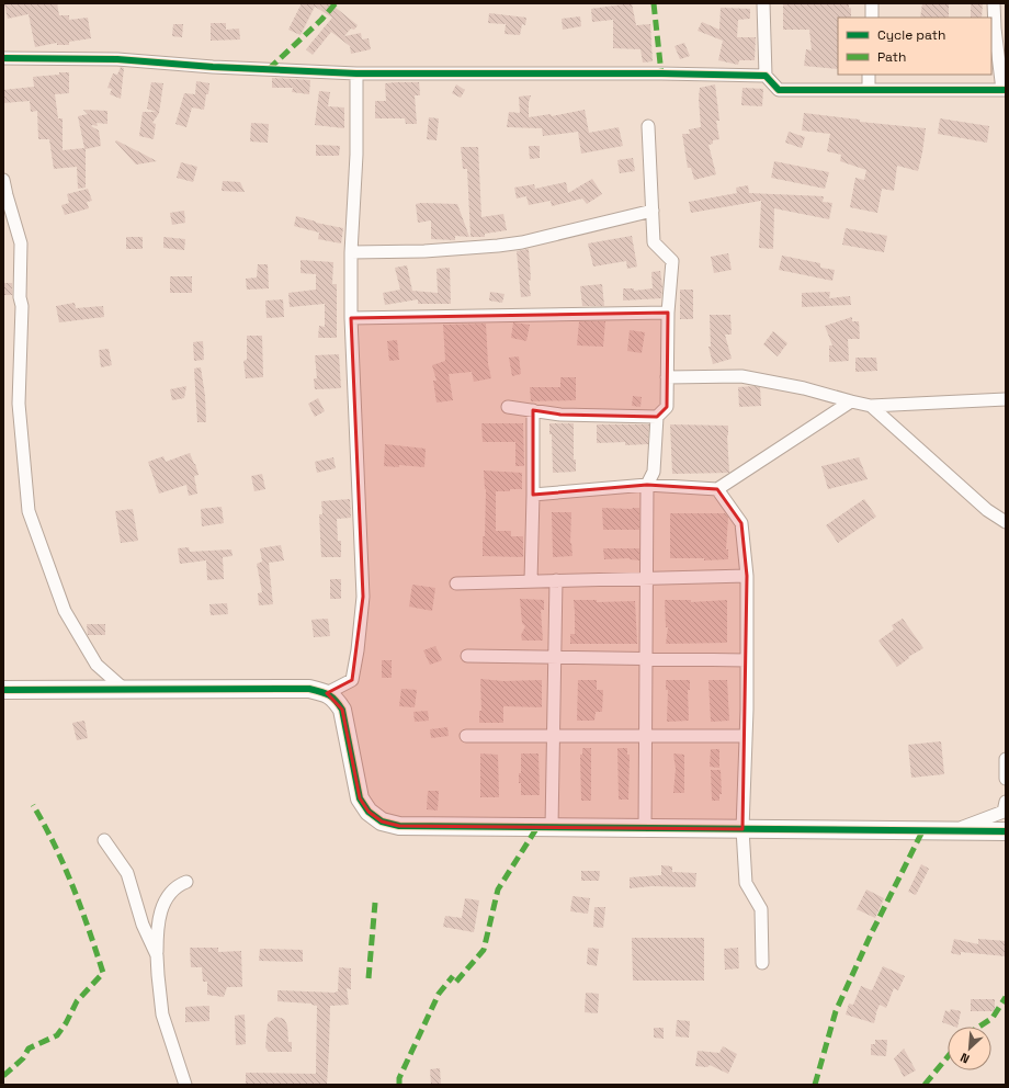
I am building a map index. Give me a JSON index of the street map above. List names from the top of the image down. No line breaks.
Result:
{"legend":["Cycle path","Path"],"north":"bottom left"}
